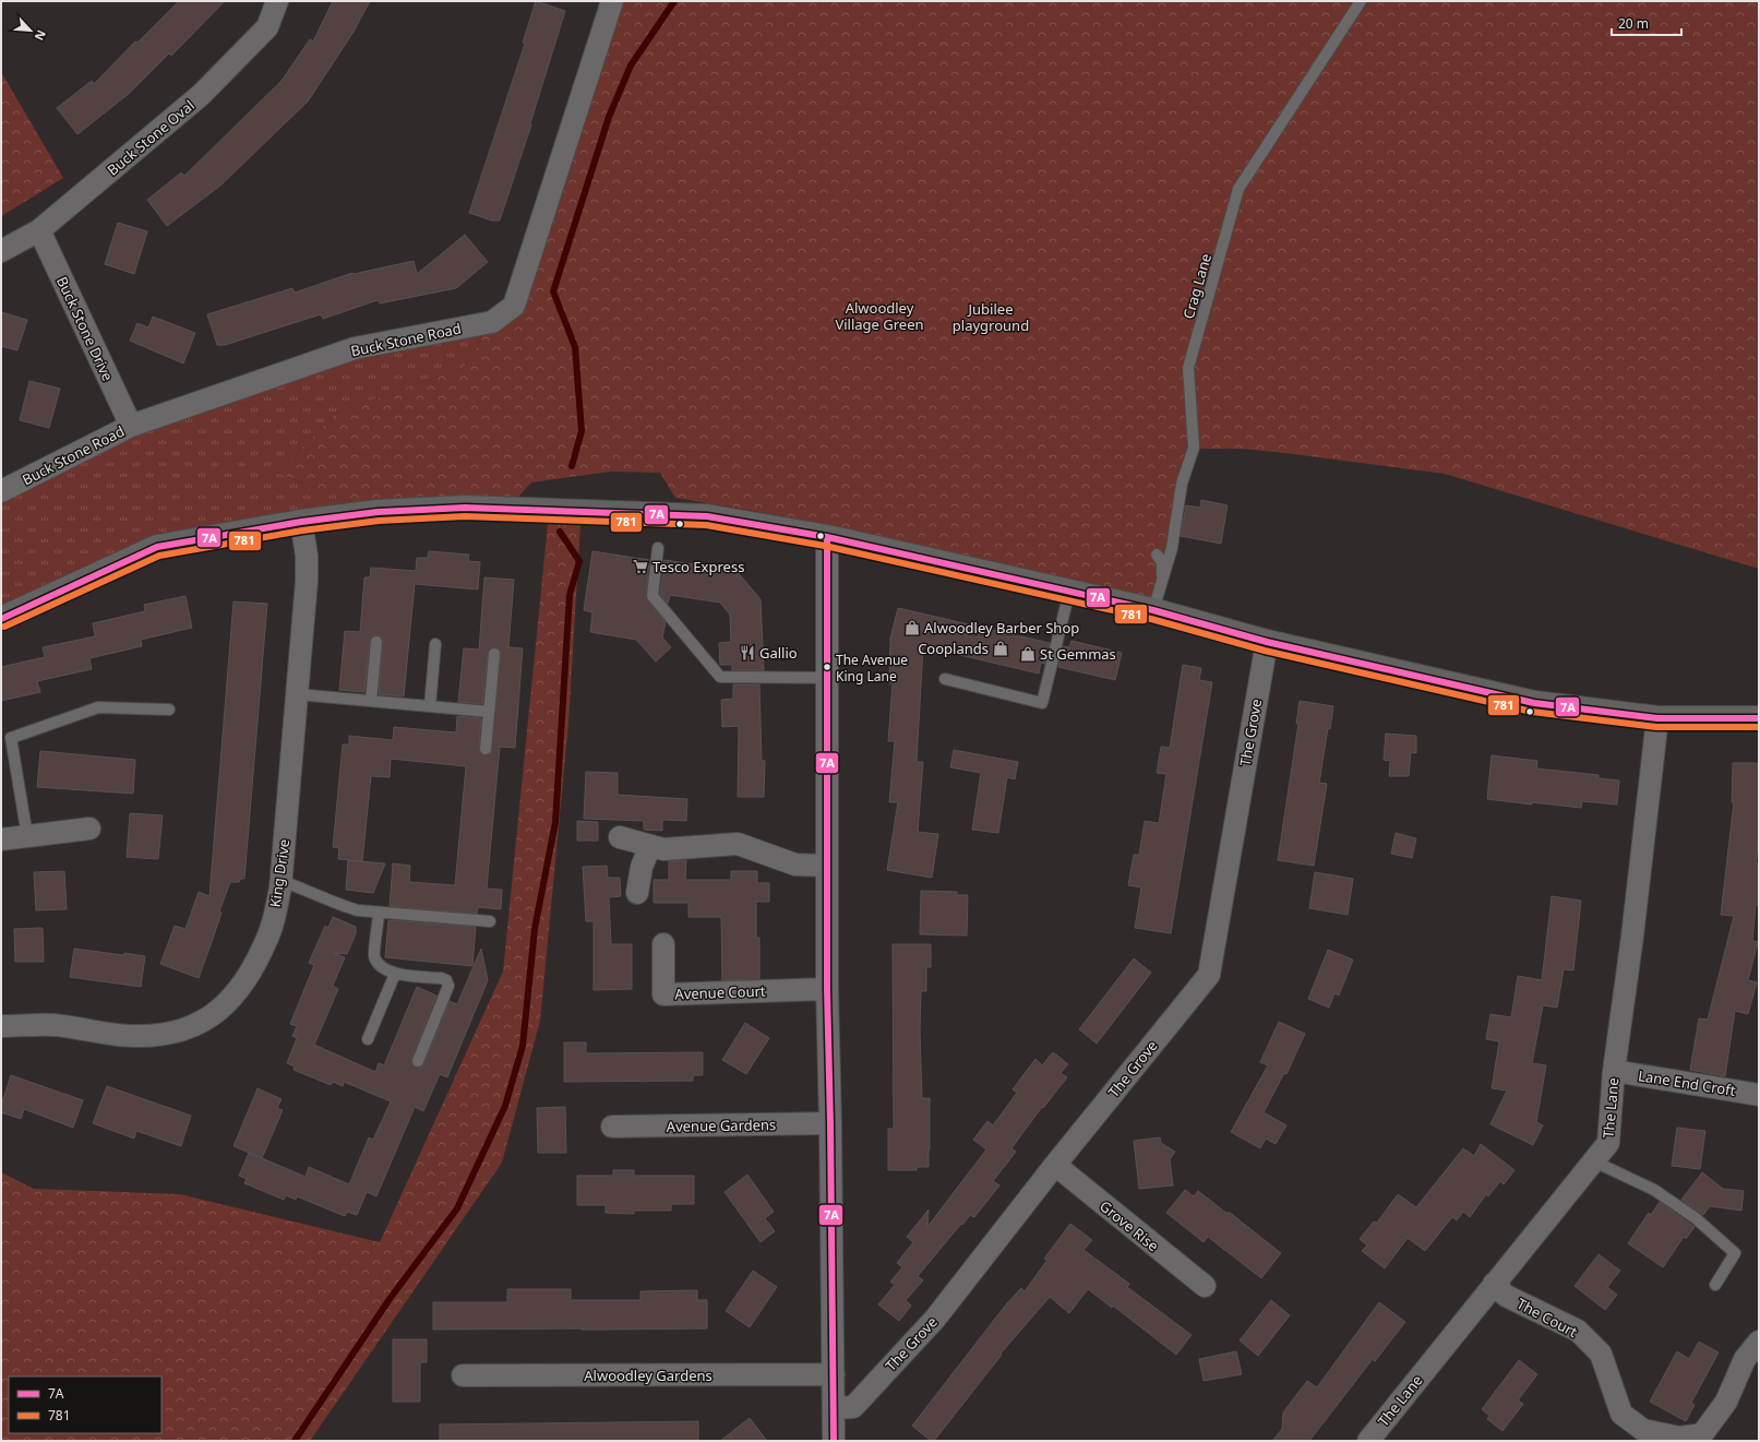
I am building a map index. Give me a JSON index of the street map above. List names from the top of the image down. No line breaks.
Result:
{"streets":{"street":["Buck Stone Oval","Buck Stone Drive","Buck Stone Road","The Grove","King Drive","Avenue Court","Lane End Croft","The Lane","Avenue Gardens","Grove Rise","The Court","Alwoodley Gardens"],"lane":["Crag Lane"]},"crossings":[["Buck Stone Oval","Buck Stone Drive"],["Buck Stone Drive","Buck Stone Road"],["The Grove","Grove Rise"],["Lane End Croft","The Lane"],["The Lane","The Court"]],"parks":["Alwoodley Village Green","Jubilee playground"],"places":{"supermarket":["Tesco Express"],"shop":["Alwoodley Barber Shop","Cooplands","St Gemmas"],"restaurant":["Gallio"],"other":["The Avenue King Lane"]},"lines":["transit line 7A","transit line 781"],"legend":["7A","781"],"scale_bar":"20 m","north":"bottom right"}
